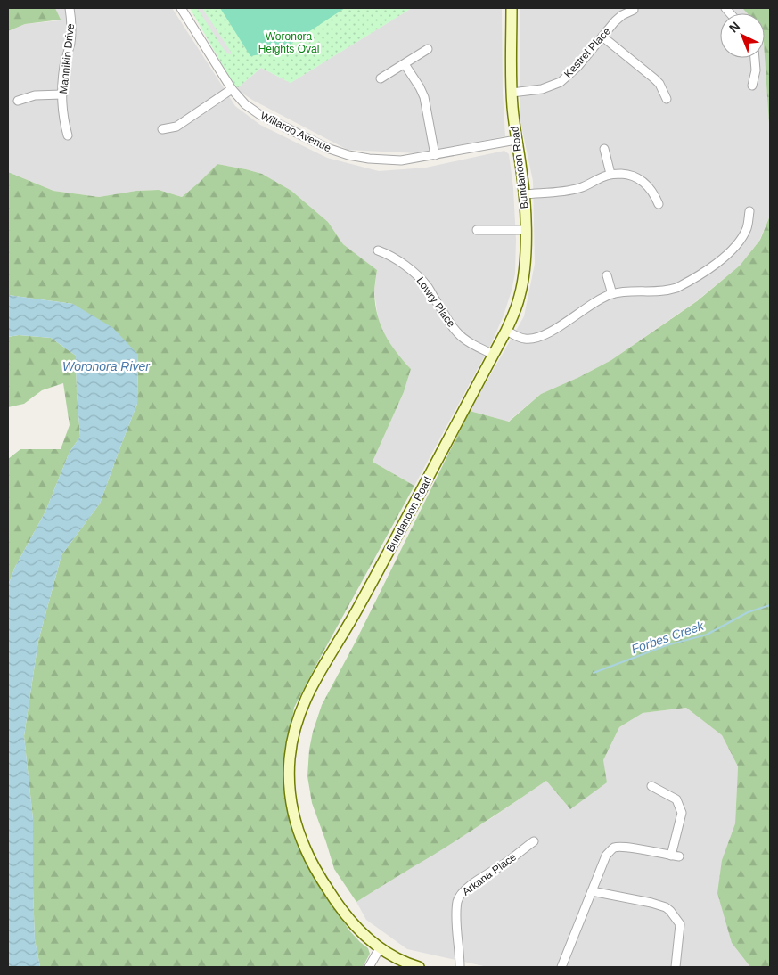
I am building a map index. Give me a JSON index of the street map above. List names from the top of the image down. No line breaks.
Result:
{"streets":{"street":["Kestrel Place","Mannikin Drive","Willaroo Avenue","Bundanoon Road","Lowry Place","Arkana Place"]},"crossings":[["Kestrel Place","Bundanoon Road"],["Willaroo Avenue","Bundanoon Road"],["Bundanoon Road","Lowry Place"]],"water":["Woronora River","Forbes Creek"],"parks":["Woronora Heights Oval"],"north":"top left"}
